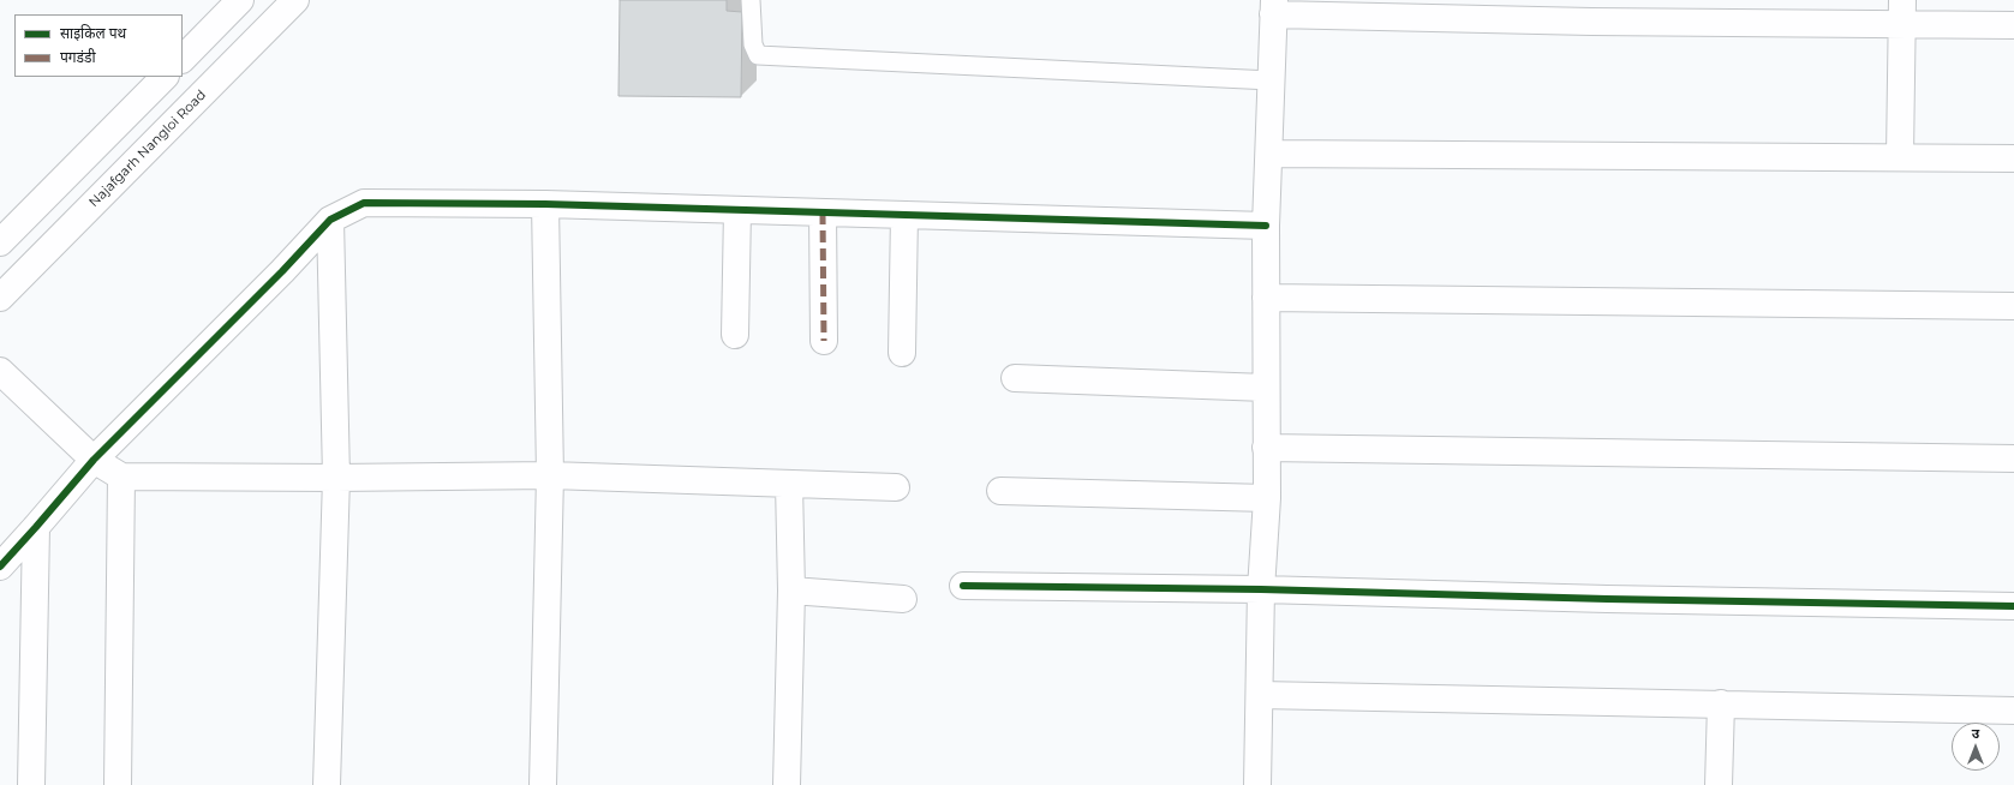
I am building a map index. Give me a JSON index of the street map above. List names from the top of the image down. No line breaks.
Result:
{"streets":{"street":["Najafgarh Nangloi Road"]},"legend":["साइकिल पथ","पगडंडी"],"north":"top"}
